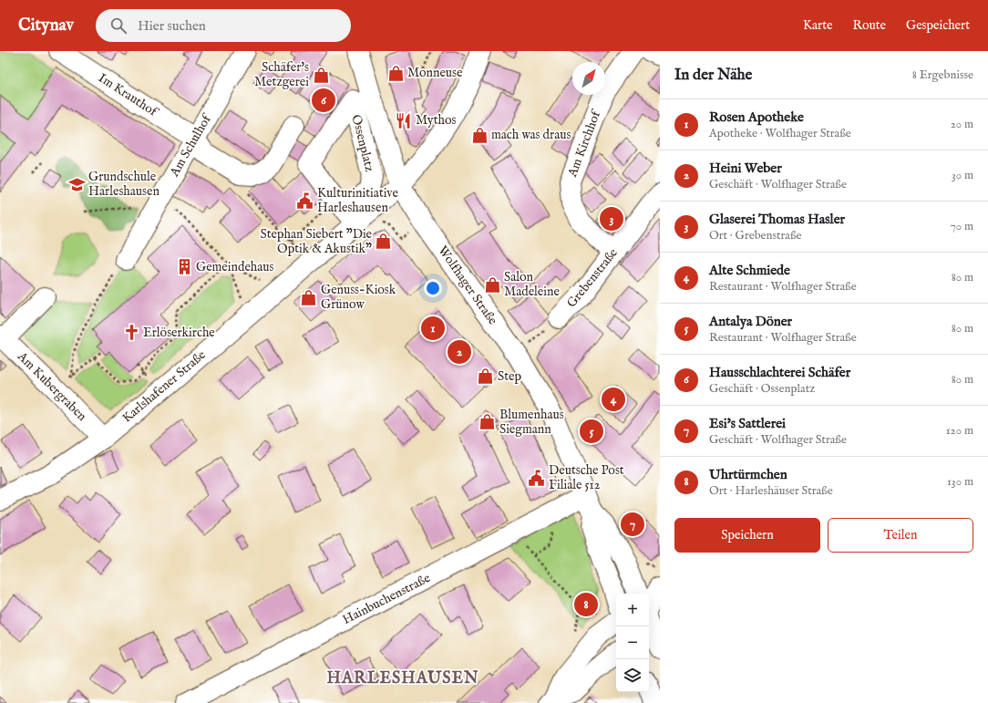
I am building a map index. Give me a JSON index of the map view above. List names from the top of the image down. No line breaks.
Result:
{"streets":{"street":["Im Krauthof","Ossenplatz","Am Kirchhof","Am Schulhof","Grebenstraße","Wolfhager Straße","Am Kubergraben","Karlshafener Straße","Hainbuchenstraße"]},"crossings":[["Im Krauthof","Am Schulhof"],["Am Kirchhof","Grebenstraße"],["Grebenstraße","Wolfhager Straße"],["Wolfhager Straße","Karlshafener Straße"],["Wolfhager Straße","Hainbuchenstraße"],["Am Kubergraben","Karlshafener Straße"]],"districts":["HARLESHAUSEN"],"places":{"shop":["Monneuse","Schäfer's Metzgerei","mach was draus","Stephan Siebert \"Die Optik & Akustik\"","Salon Madeleine","Genuss-Kiosk Grünow","Step","Blumenhaus Siegmann"],"restaurant":["Mythos"],"school or university":["Grundschule Harleshausen"],"public building":["Kulturinitiative Harleshausen","Deutsche Post Filiale 512"],"building":["Gemeindehaus"],"church":["Erlöserkirche"]},"north":"top right","page":{"header":"Citynav","search":"Hier suchen","nav":["Karte","Route","Gespeichert"],"heading":["In der Nähe","8 Ergebnisse"],"pins":["6","3","1","2","4","5","7","8"],"list":[{"mark":"1","name":"Rosen Apotheke","note":"Apotheke · Wolfhager Straße","value":"20 m"},{"mark":"2","name":"Heini Weber","note":"Geschäft · Wolfhager Straße","value":"30 m"},{"mark":"3","name":"Glaserei Thomas Hasler","note":"Ort · Grebenstraße","value":"70 m"},{"mark":"4","name":"Alte Schmiede","note":"Restaurant · Wolfhager Straße","value":"80 m"},{"mark":"5","name":"Antalya Döner","note":"Restaurant · Wolfhager Straße","value":"80 m"},{"mark":"6","name":"Hausschlachterei Schäfer","note":"Geschäft · Ossenplatz","value":"80 m"},{"mark":"7","name":"Esi's Sattlerei","note":"Geschäft · Wolfhager Straße","value":"120 m"},{"mark":"8","name":"Uhrtürmchen","note":"Ort · Harleshäuser Straße","value":"130 m"}],"buttons":["Speichern","Teilen"],"map_buttons":["+","−"]}}
